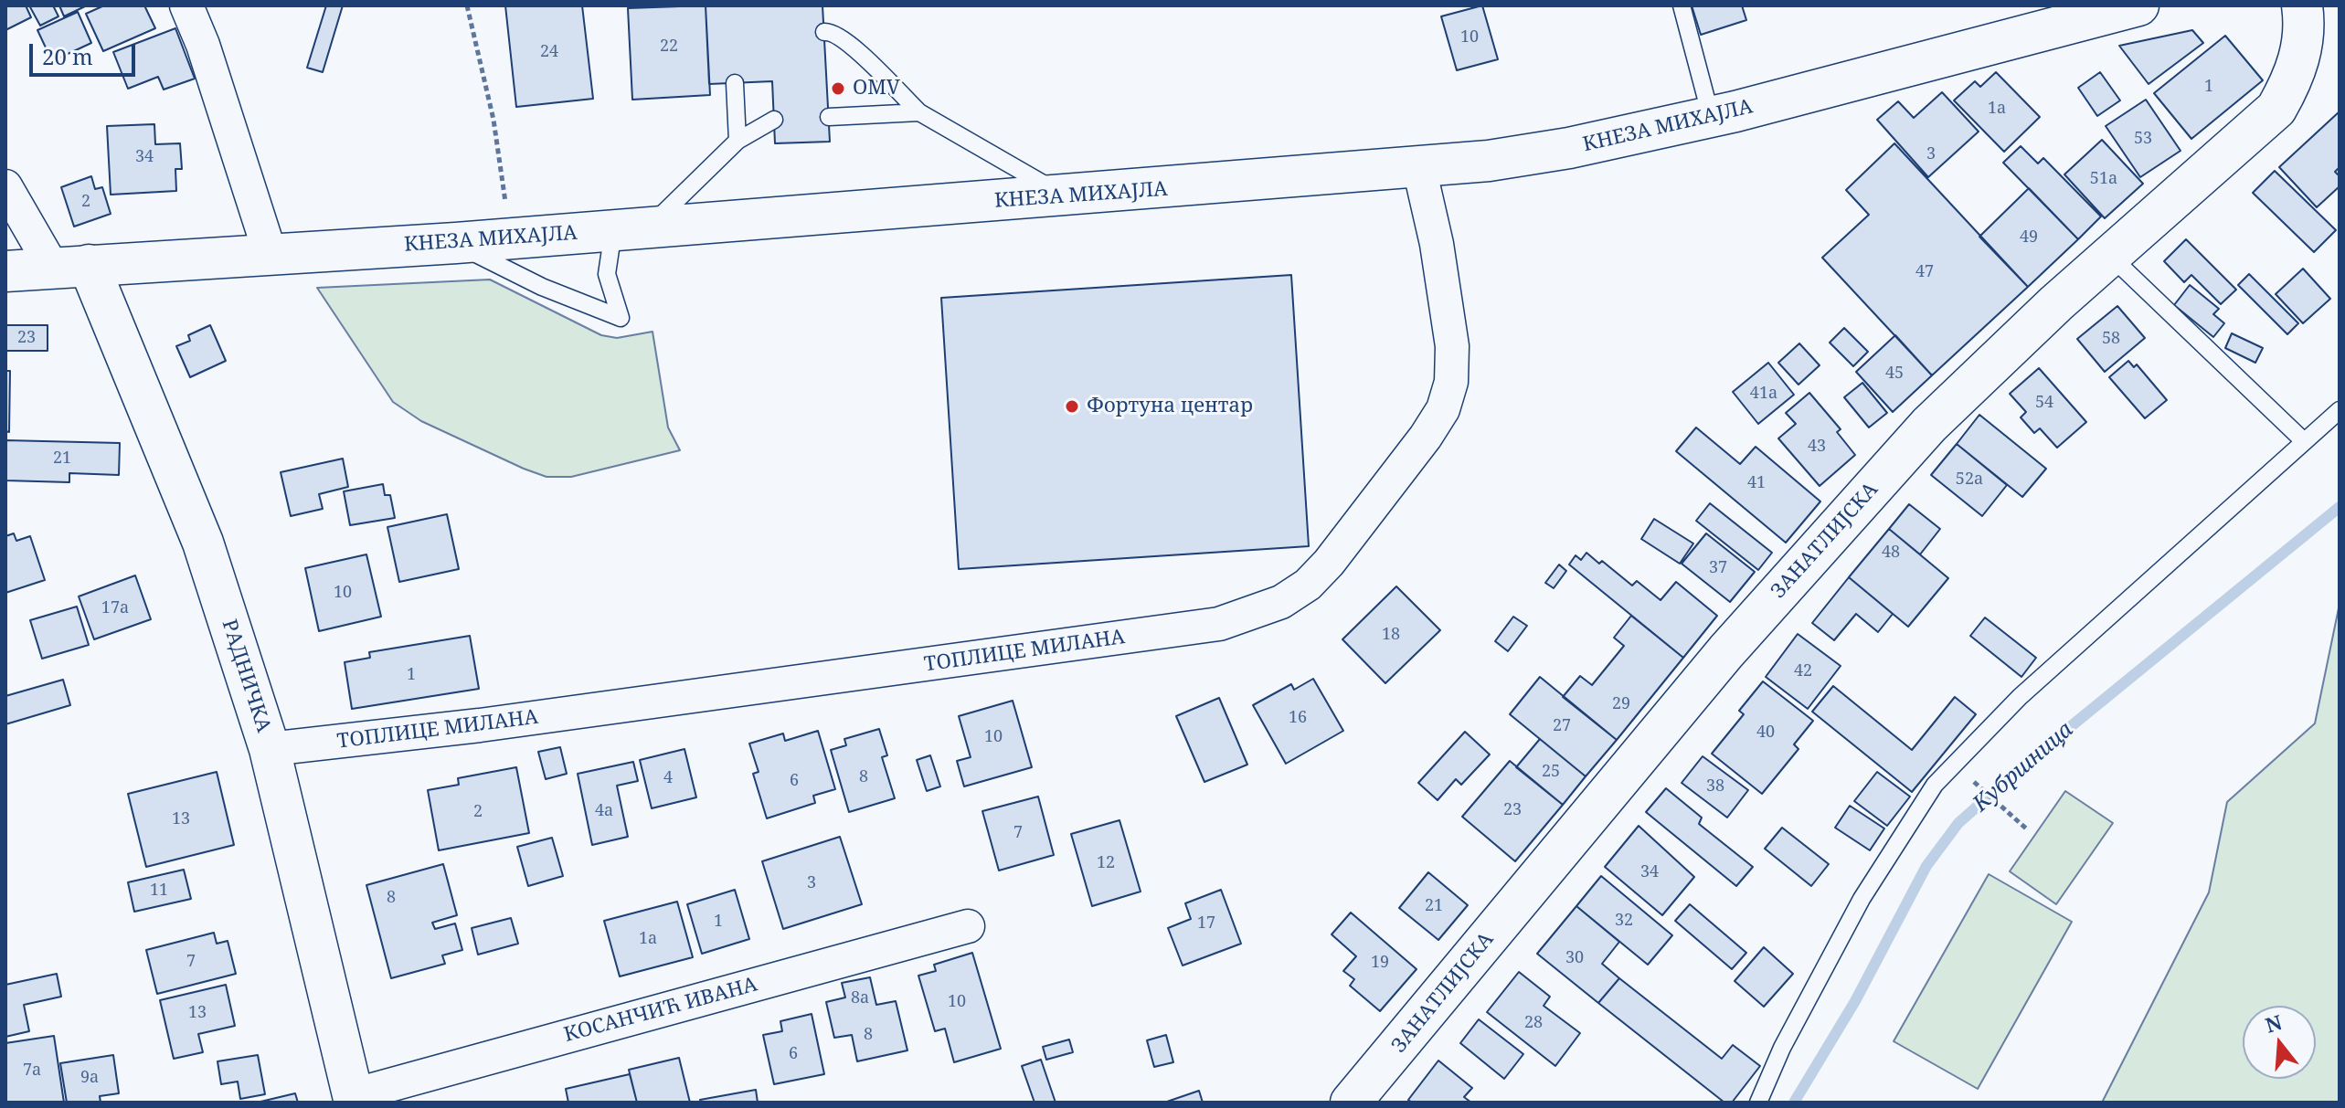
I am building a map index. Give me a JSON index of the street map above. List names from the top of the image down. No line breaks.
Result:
{"streets":{"street":["КНЕЗА МИХАЈЛА","ЗАНАТЛИЈСКА","ТОПЛИЦЕ МИЛАНА","РАДНИЧКА","КОСАНЧИЋ ИВАНА"]},"crossings":[["КНЕЗА МИХАЈЛА","ТОПЛИЦЕ МИЛАНА"],["КНЕЗА МИХАЈЛА","РАДНИЧКА"],["ТОПЛИЦЕ МИЛАНА","РАДНИЧКА"],["РАДНИЧКА","КОСАНЧИЋ ИВАНА"]],"water":["Кубршница"],"places":["OMV","Фортуна центар"],"house_numbers":["10","22","24","1","1a","53","3","34","51a","2","49","47","23","58","45","41a","54","43","21","52a","41","48","37","10","17a","18","42","1","29","16","27","40","10","25","8","4","6","38","23","4a","2","13","7","12","34","3","11","8","21","32","1","17","1a","30","7","19","8a","10","13","28","8","6","7a","9a"],"scale_bar":"20 m","north":"top"}
